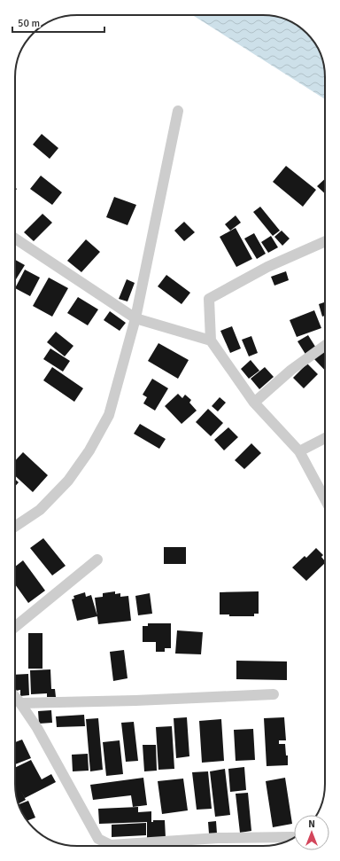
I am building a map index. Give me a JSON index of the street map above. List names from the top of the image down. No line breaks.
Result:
{"scale_bar":"50 m","north":"top"}
